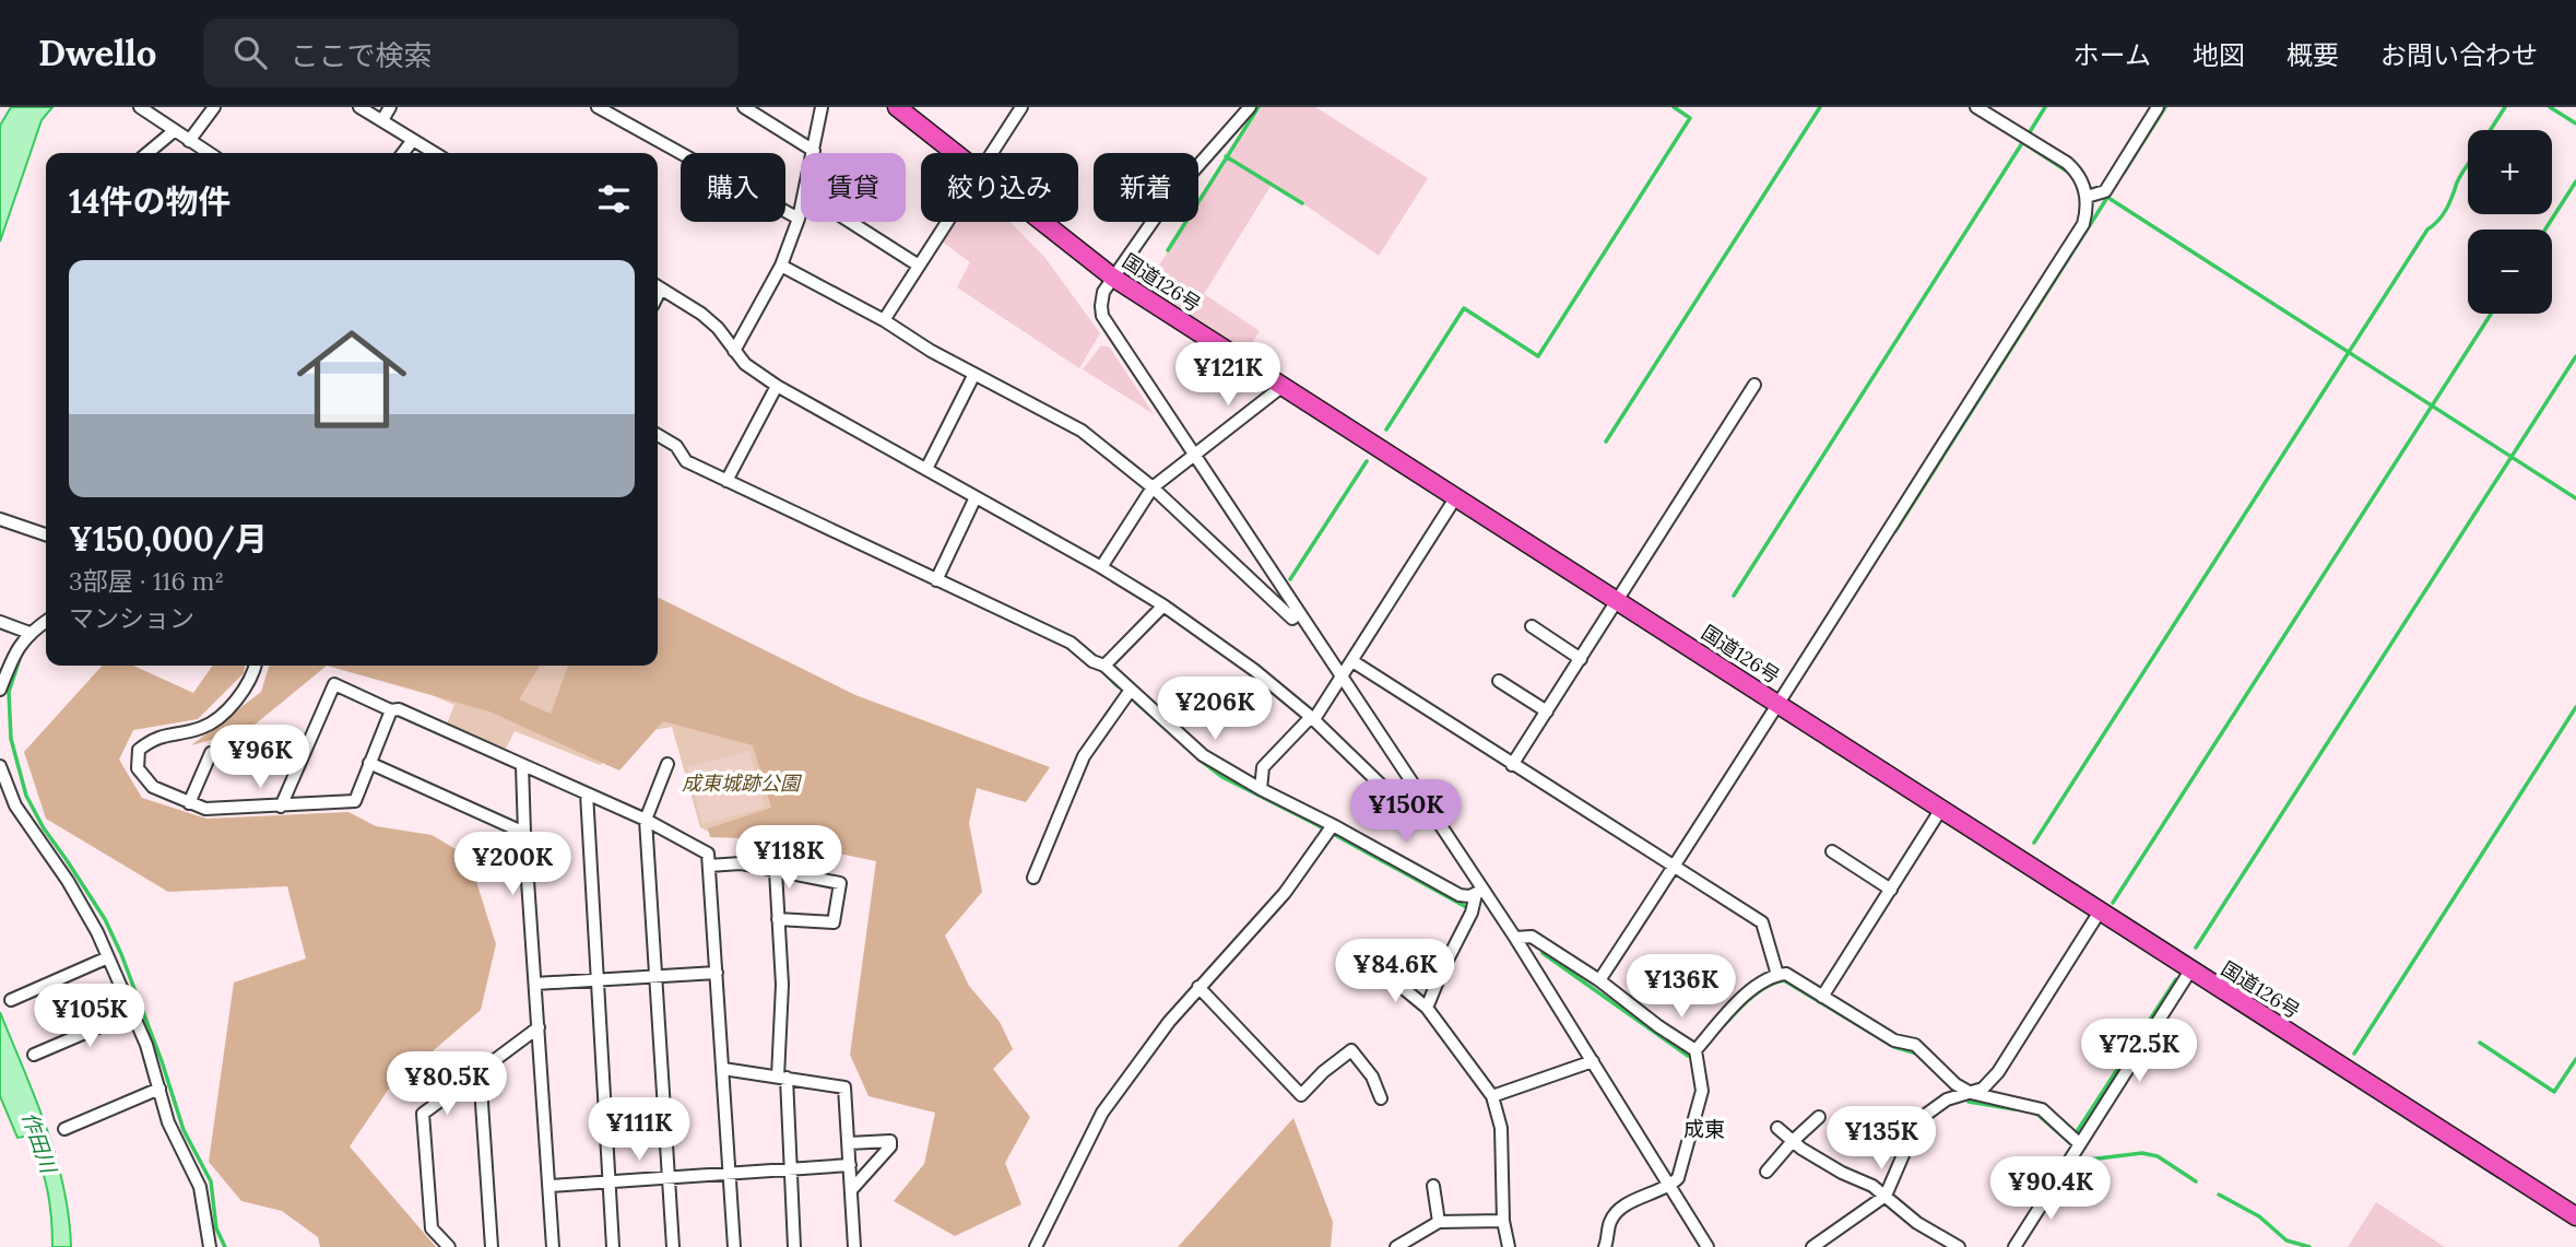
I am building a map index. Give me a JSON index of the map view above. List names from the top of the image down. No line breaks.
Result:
{"streets":{"highway":["国道126号"]},"districts":["成東"],"water":["作田川"],"parks":["成東城跡公園"],"page":{"header":"Dwello","search":"ここで検索","nav":["ホーム","地図","概要","お問い合わせ"],"map_buttons":["+","−"],"chip":["購入","賃貸","絞り込み","新着"],"heading":"14件の物件","list":[{"name":"¥150,000/月","note":"3部屋 · 116 m² · マンション"}],"price":["¥121K","¥206K","¥96K","¥150K","¥118K","¥200K","¥84.6K","¥136K","¥105K","¥72.5K","¥80.5K","¥111K","¥135K","¥90.4K"]}}
